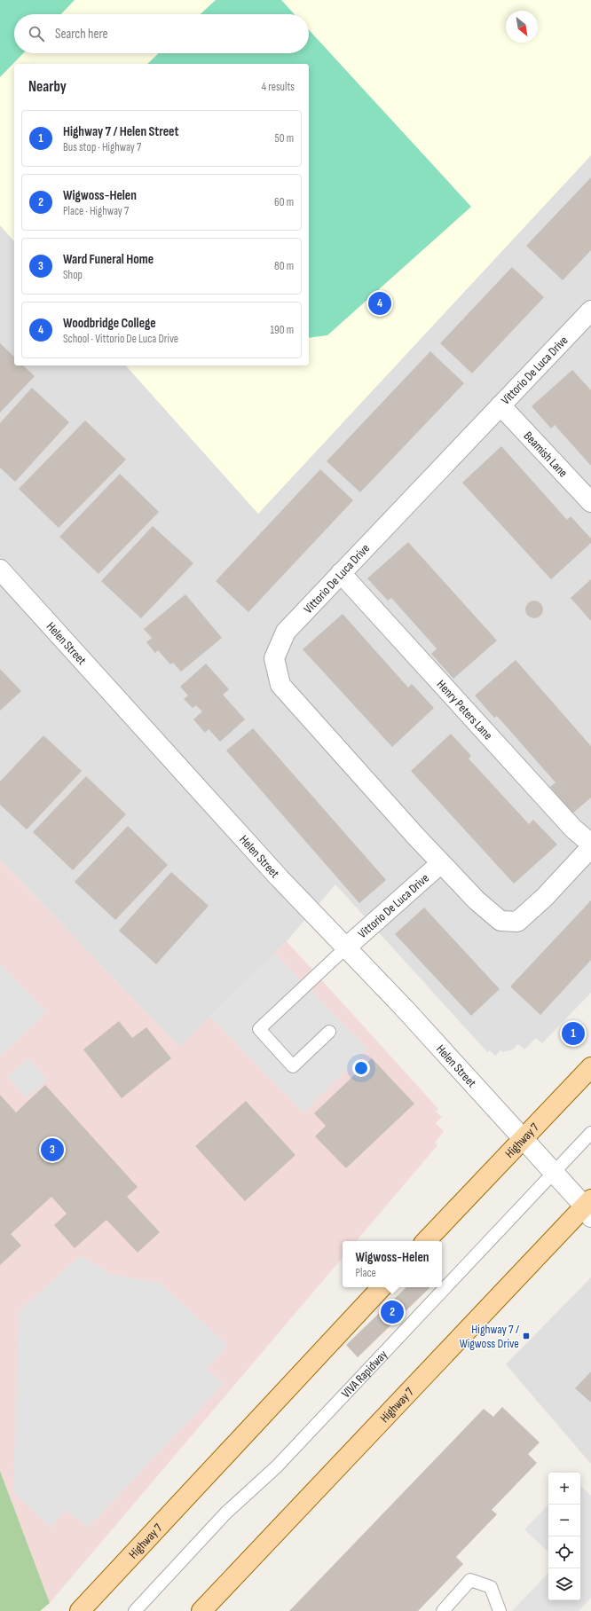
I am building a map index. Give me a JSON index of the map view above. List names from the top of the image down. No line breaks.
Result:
{"streets":{"main road":["Highway 7"],"street":["Vittorio De Luca Drive","Beamish Lane","Helen Street","Henry Peters Lane"],"lane":["VIVA Rapidway"]},"crossings":[["Vittorio De Luca Drive","Beamish Lane"],["Vittorio De Luca Drive","Helen Street"],["Vittorio De Luca Drive","Henry Peters Lane"],["Helen Street","Highway 7"],["Helen Street","VIVA Rapidway"]],"places":{"transit":["Highway 7 / Wigwoss Drive"]},"north":"bottom right","page":{"search":"Search here","heading":["Nearby","4 results"],"list":[{"mark":"1","name":"Highway 7 / Helen Street","note":"Bus stop · Highway 7","value":"50 m"},{"mark":"2","name":"Wigwoss-Helen","note":"Place · Highway 7","value":"60 m"},{"mark":"3","name":"Ward Funeral Home","note":"Shop","value":"80 m"},{"mark":"4","name":"Woodbridge College","note":"School · Vittorio De Luca Drive","value":"190 m"}],"pins":["4","1","3","2"],"popup":["Wigwoss-Helen","Place"],"map_buttons":["+","−"]}}
